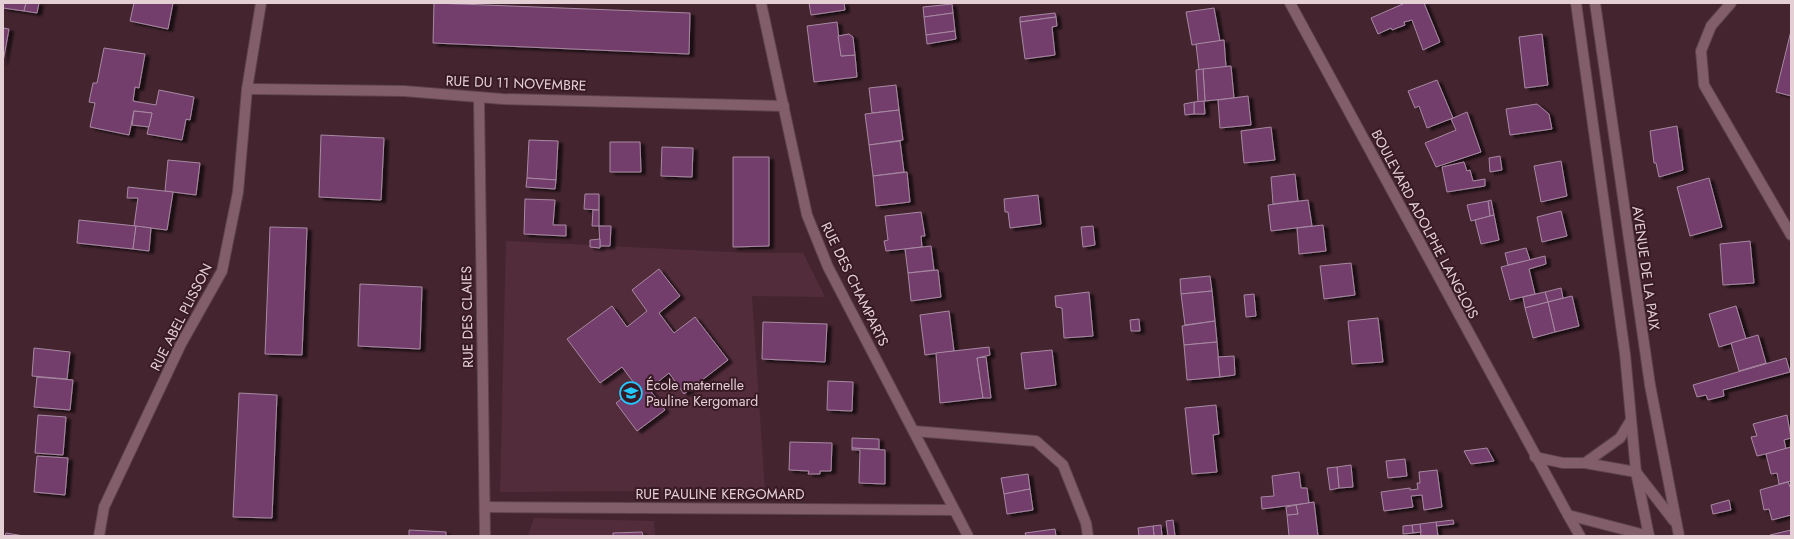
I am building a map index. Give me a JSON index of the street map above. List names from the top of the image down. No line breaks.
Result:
{"streets":{"street":["RUE DU 11 NOVEMBRE","BOULEVARD ADOLPHE LANGLOIS","AVENUE DE LA PAIX","RUE DES CHAMPARTS","RUE ABEL PLISSON","RUE DES CLAIES","RUE PAULINE KERGOMARD"]},"crossings":[["RUE DU 11 NOVEMBRE","RUE DES CHAMPARTS"],["RUE DU 11 NOVEMBRE","RUE ABEL PLISSON"],["RUE DU 11 NOVEMBRE","RUE DES CLAIES"],["RUE DES CHAMPARTS","RUE PAULINE KERGOMARD"],["RUE DES CLAIES","RUE PAULINE KERGOMARD"]],"places":{"school or university":["École maternelle Pauline Kergomard"]}}
